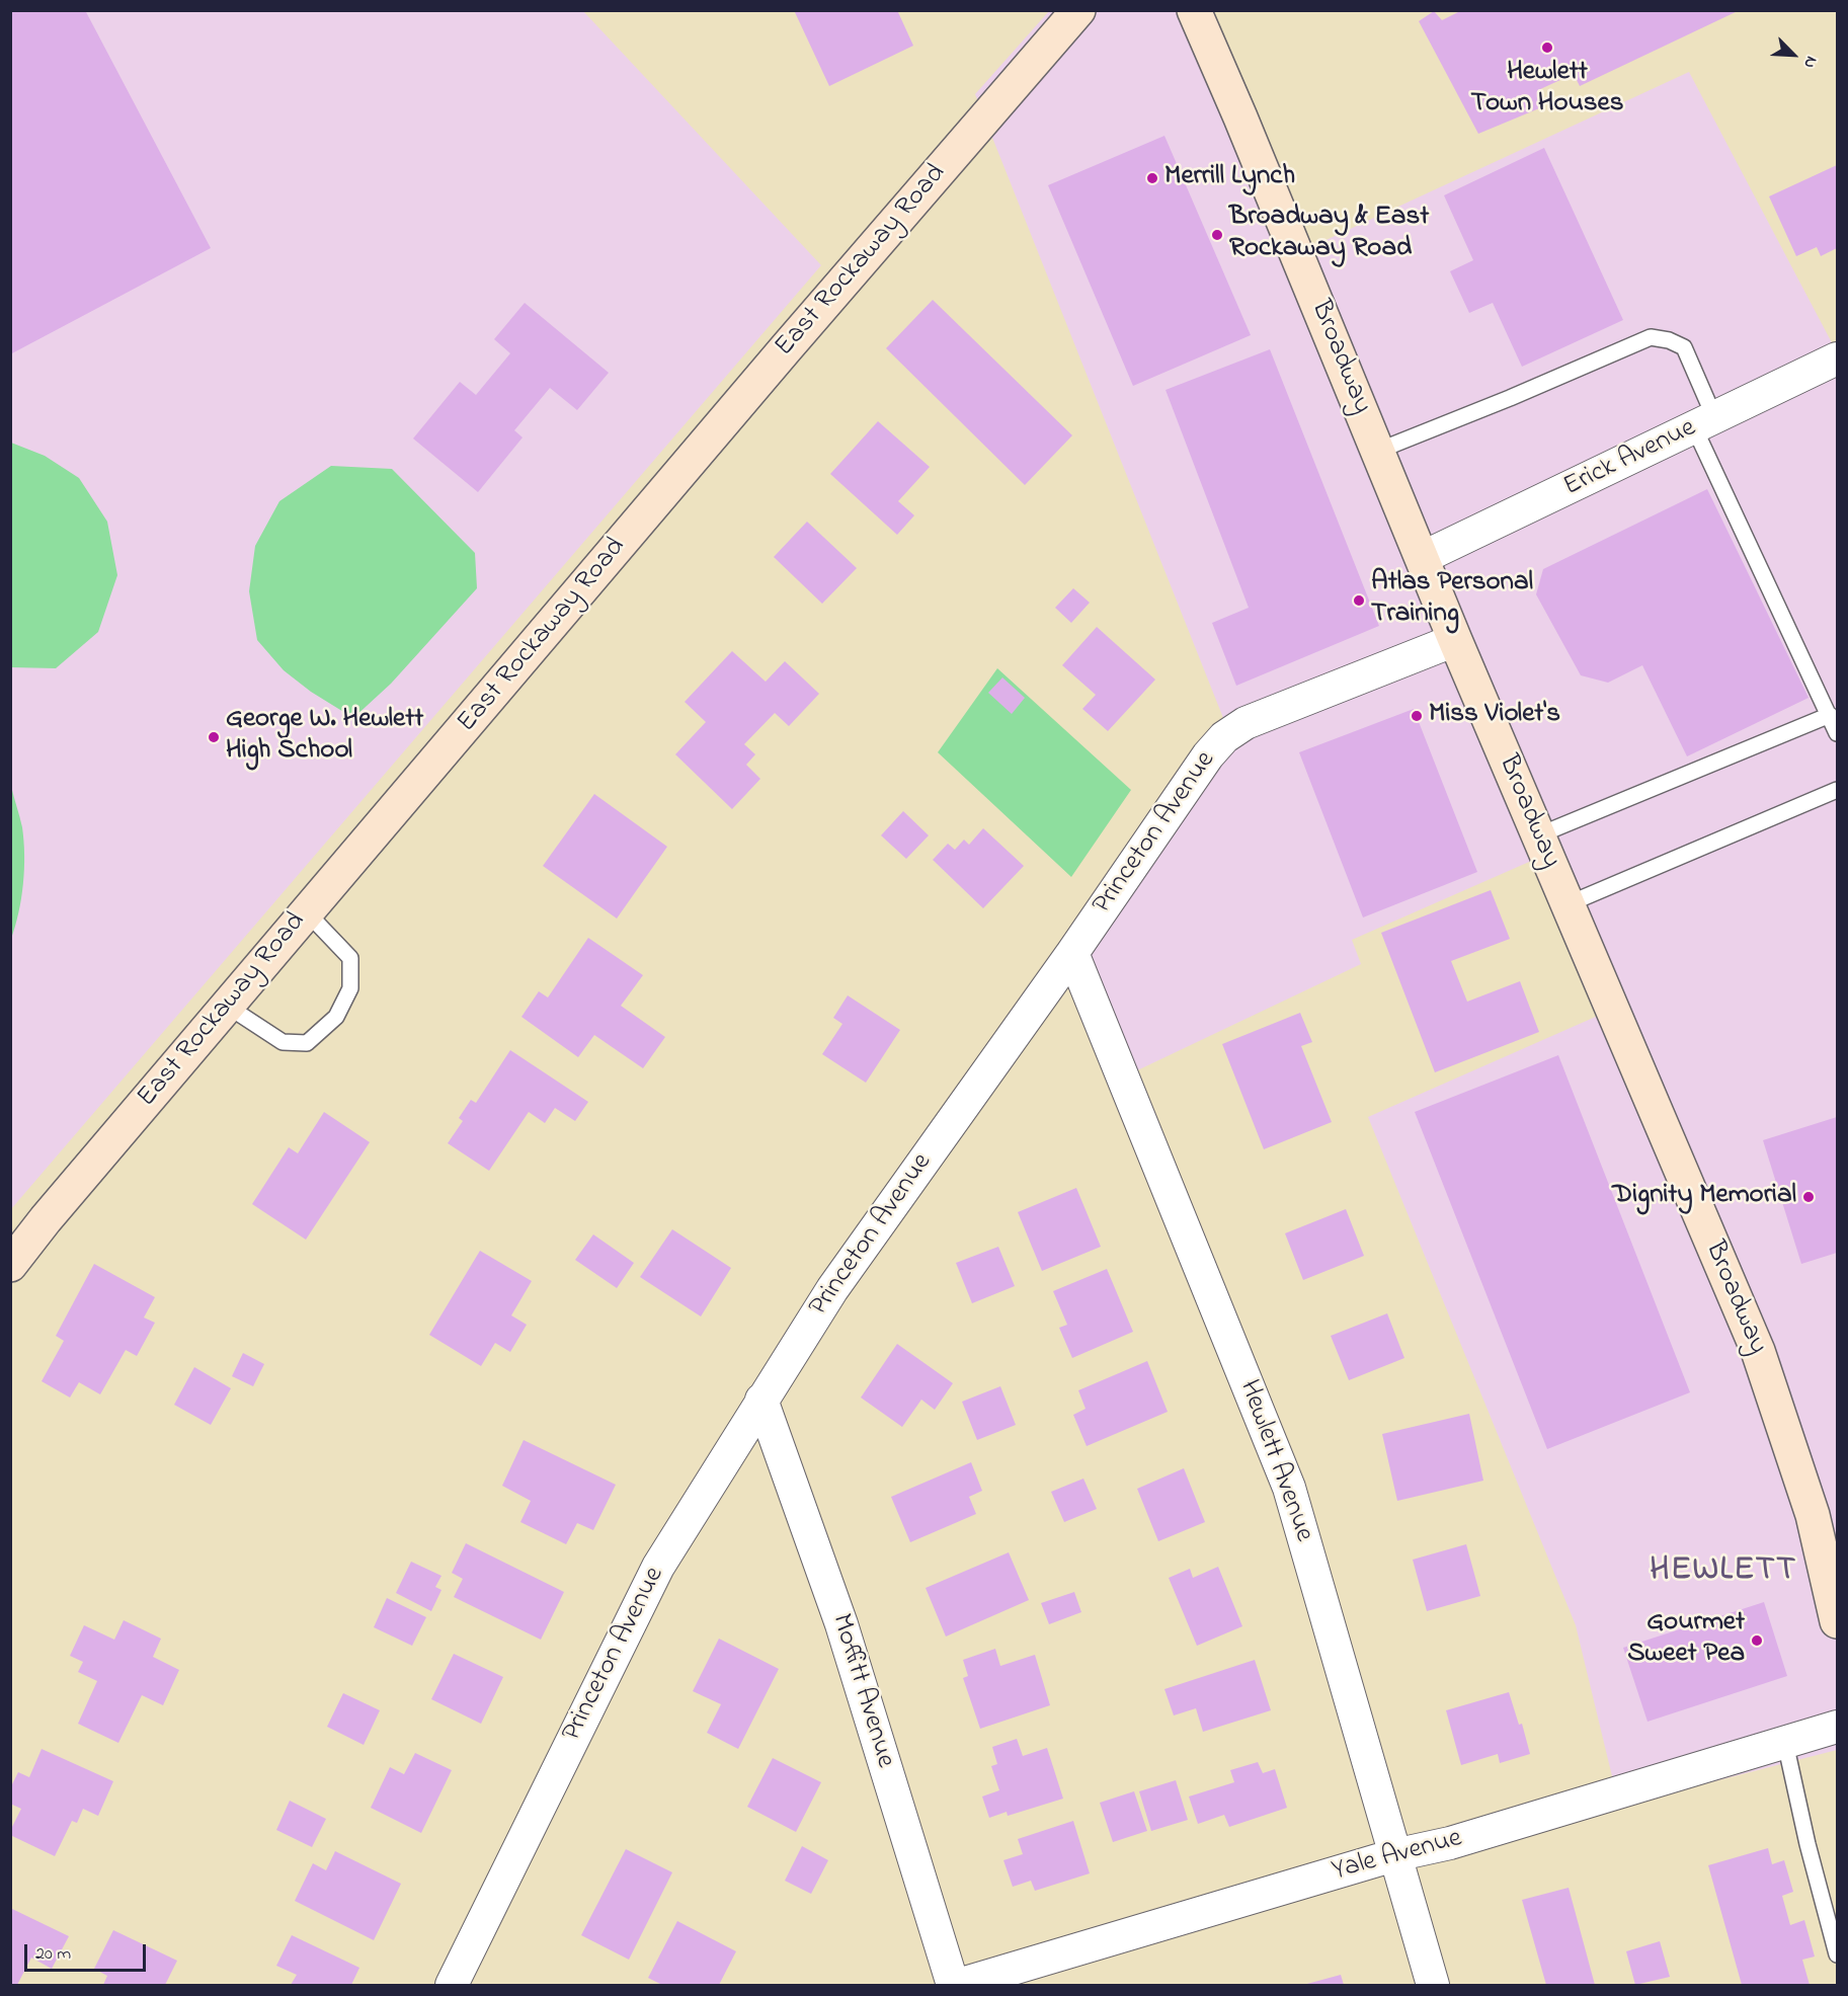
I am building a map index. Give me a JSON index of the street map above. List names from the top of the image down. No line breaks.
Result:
{"streets":{"main road":["East Rockaway Road","Broadway"],"street":["Erick Avenue","Princeton Avenue","Hewlett Avenue","Moffitt Avenue","Yale Avenue"]},"crossings":[["Broadway","Erick Avenue"],["Broadway","Princeton Avenue"],["Princeton Avenue","Hewlett Avenue"],["Princeton Avenue","Moffitt Avenue"],["Hewlett Avenue","Yale Avenue"]],"districts":["HEWLETT"],"places":["Hewlett Town Houses","Merrill Lynch","Broadway & East Rockaway Road","Atlas Personal Training","Miss Violet's","George W. Hewlett High School","Dignity Memorial","Gourmet Sweet Pea"],"scale_bar":"20 m","north":"bottom right"}
